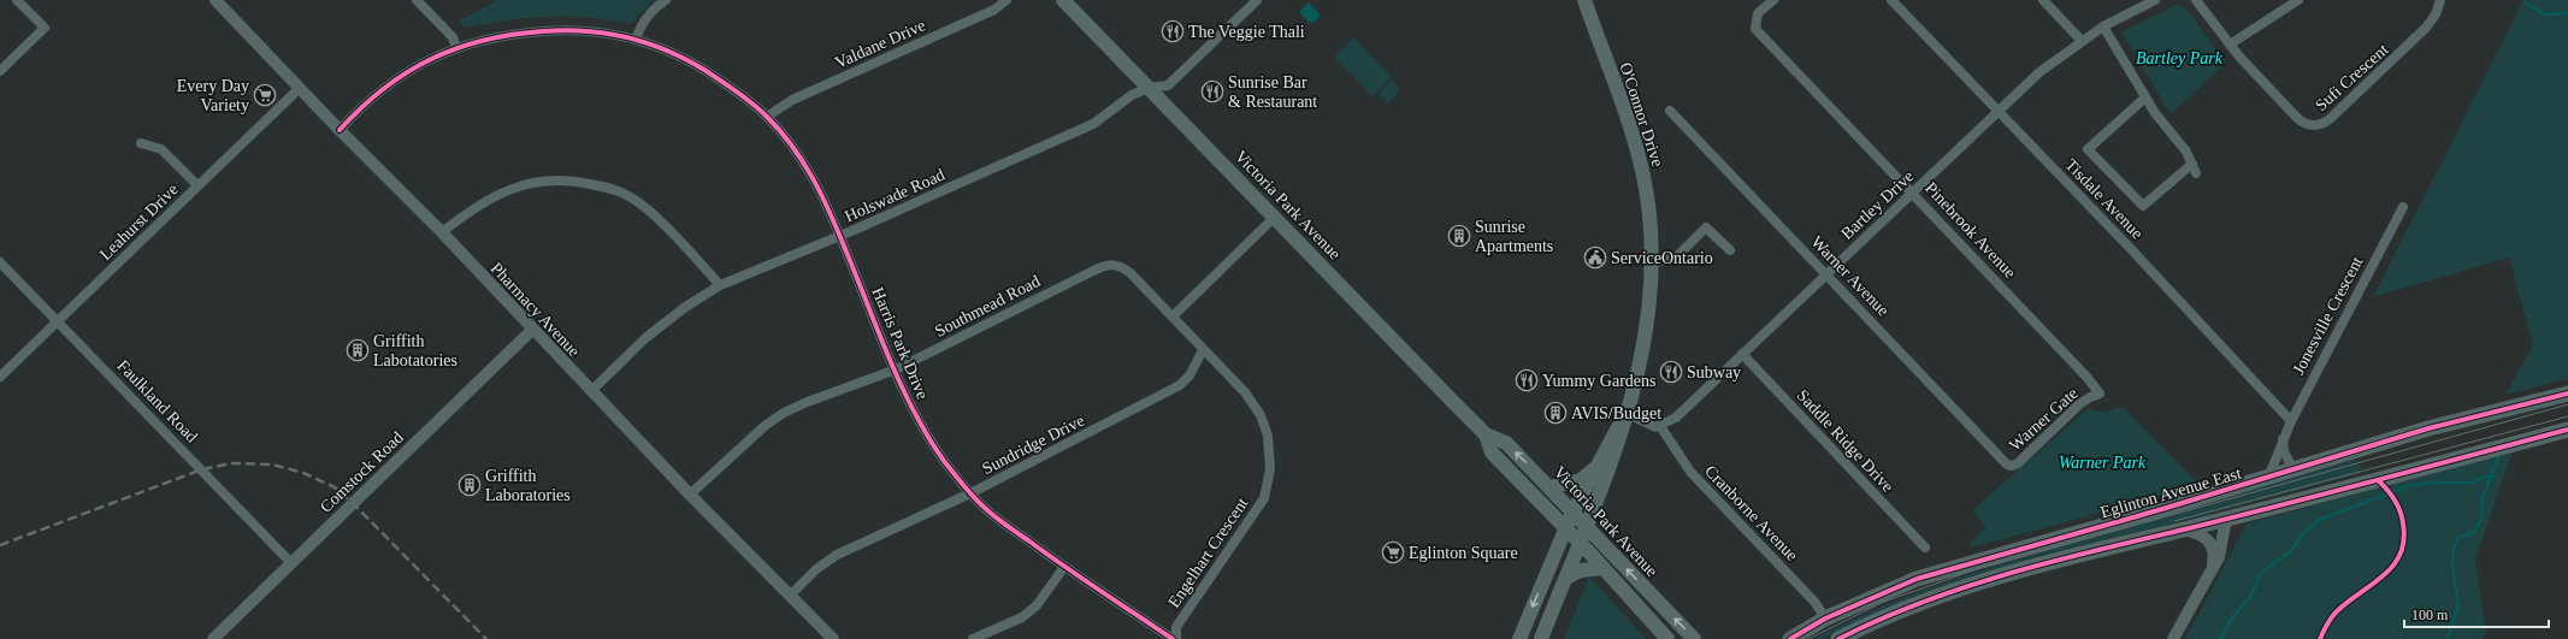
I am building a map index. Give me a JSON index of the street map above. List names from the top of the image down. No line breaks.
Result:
{"streets":{"main road":["O'Connor Drive","Victoria Park Avenue","Eglinton Avenue East"],"street":["Valdane Drive","Sufi Crescent","Holswade Road","Tisdale Avenue","Bartley Drive","Leahurst Drive","Pinebrook Avenue","Warner Avenue","Southmead Road","Pharmacy Avenue","Jonesville Crescent","Harris Park Drive","Faulkland Road","Warner Gate","Saddle Ridge Drive","Sundridge Drive","Comstock Road","Cranborne Avenue","Engelhart Crescent"]},"crossings":[["Valdane Drive","Harris Park Drive"],["O'Connor Drive","Victoria Park Avenue"],["Holswade Road","Victoria Park Avenue"],["Holswade Road","Pharmacy Avenue"],["Holswade Road","Harris Park Drive"],["Tisdale Avenue","Bartley Drive"],["Tisdale Avenue","Jonesville Crescent"],["Bartley Drive","Pinebrook Avenue"],["Bartley Drive","Warner Avenue"],["Bartley Drive","Saddle Ridge Drive"],["Bartley Drive","Cranborne Avenue"],["Leahurst Drive","Pharmacy Avenue"],["Leahurst Drive","Faulkland Road"],["Pinebrook Avenue","Warner Gate"],["Warner Avenue","Warner Gate"],["Southmead Road","Pharmacy Avenue"],["Southmead Road","Harris Park Drive"],["Southmead Road","Engelhart Crescent"],["Pharmacy Avenue","Harris Park Drive"],["Pharmacy Avenue","Sundridge Drive"],["Pharmacy Avenue","Comstock Road"],["Jonesville Crescent","Eglinton Avenue East"],["Harris Park Drive","Sundridge Drive"],["Harris Park Drive","Engelhart Crescent"],["Faulkland Road","Comstock Road"],["Sundridge Drive","Engelhart Crescent"],["Eglinton Avenue East","Cranborne Avenue"]],"parks":["Bartley Park","Warner Park"],"places":{"restaurant":["The Veggie Thali","Sunrise Bar & Restaurant","Subway","Yummy Gardens"],"supermarket":["Every Day Variety","Eglinton Square"],"building":["Sunrise Apartments","Griffith Labotatories","AVIS/Budget","Griffith Laboratories"],"public building":["ServiceOntario"]},"scale_bar":"100 m"}
